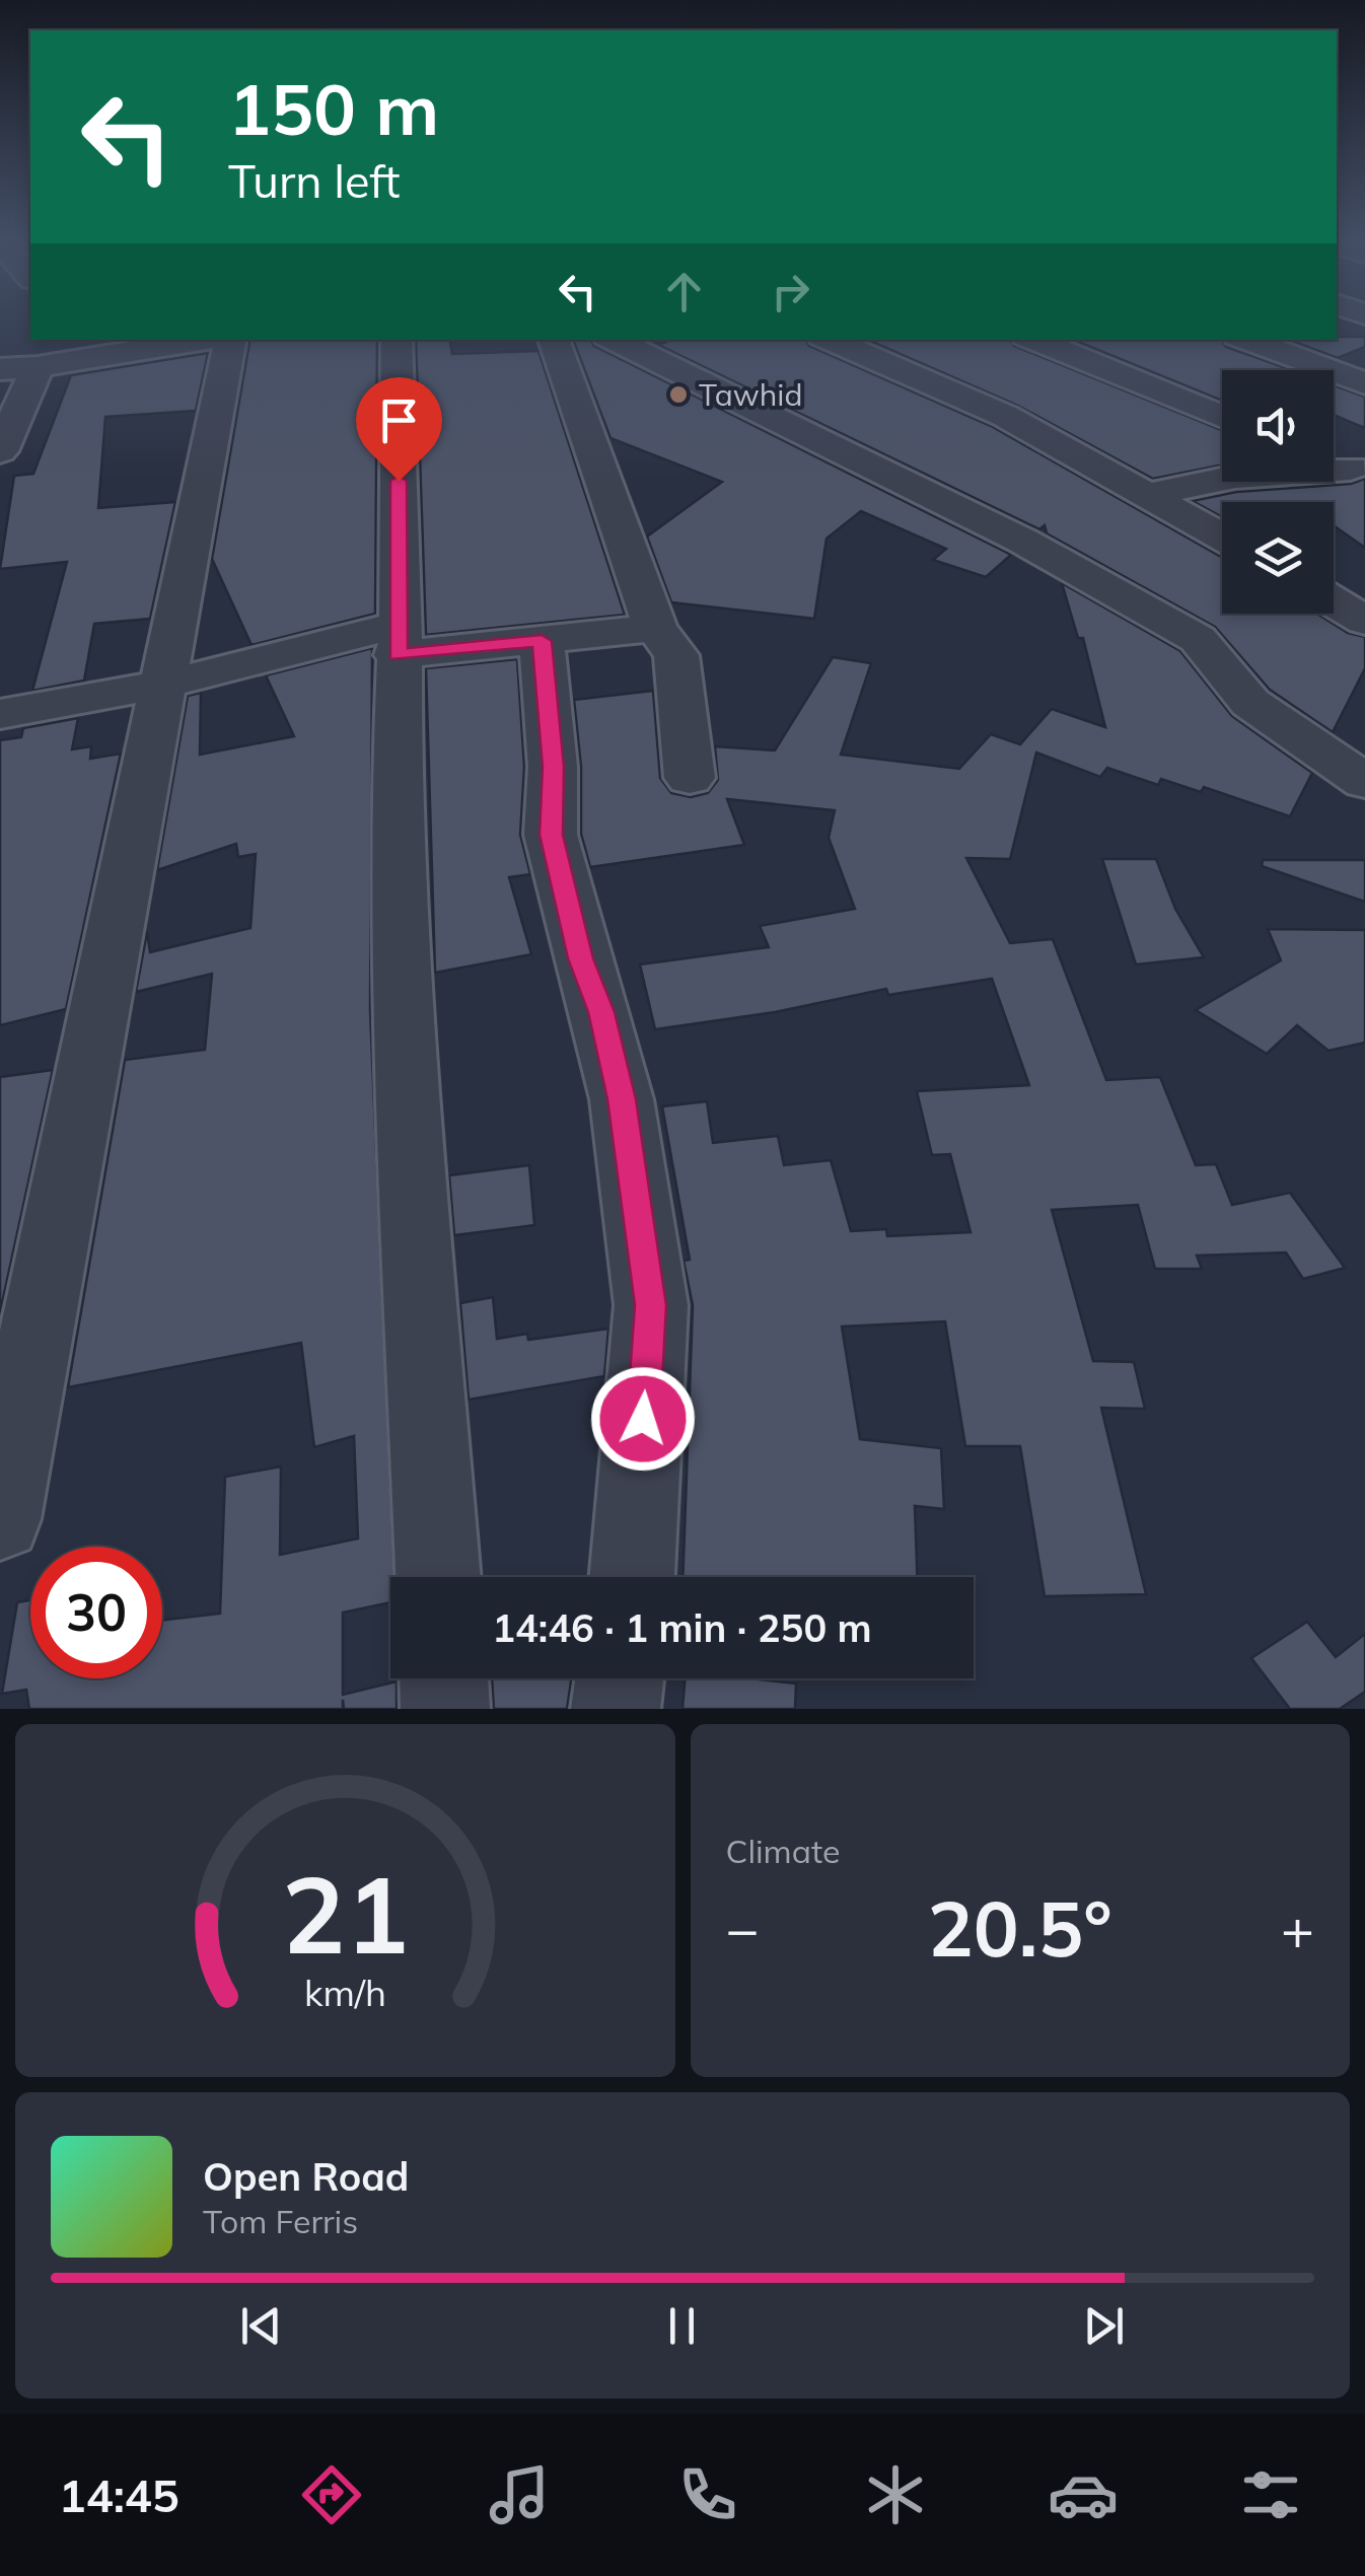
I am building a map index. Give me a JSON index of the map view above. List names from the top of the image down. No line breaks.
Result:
{"places":["Tawhid"],"page":{"turn":["150 m","Turn left"],"limit":"30","trip":"14:46 · 1 min · 250 m","tile":"Climate","heat":["−","20.5°","+"],"song":["Open Road","Tom Ferris"],"tabs":"14:45","gauge":["21","km/h"]}}
